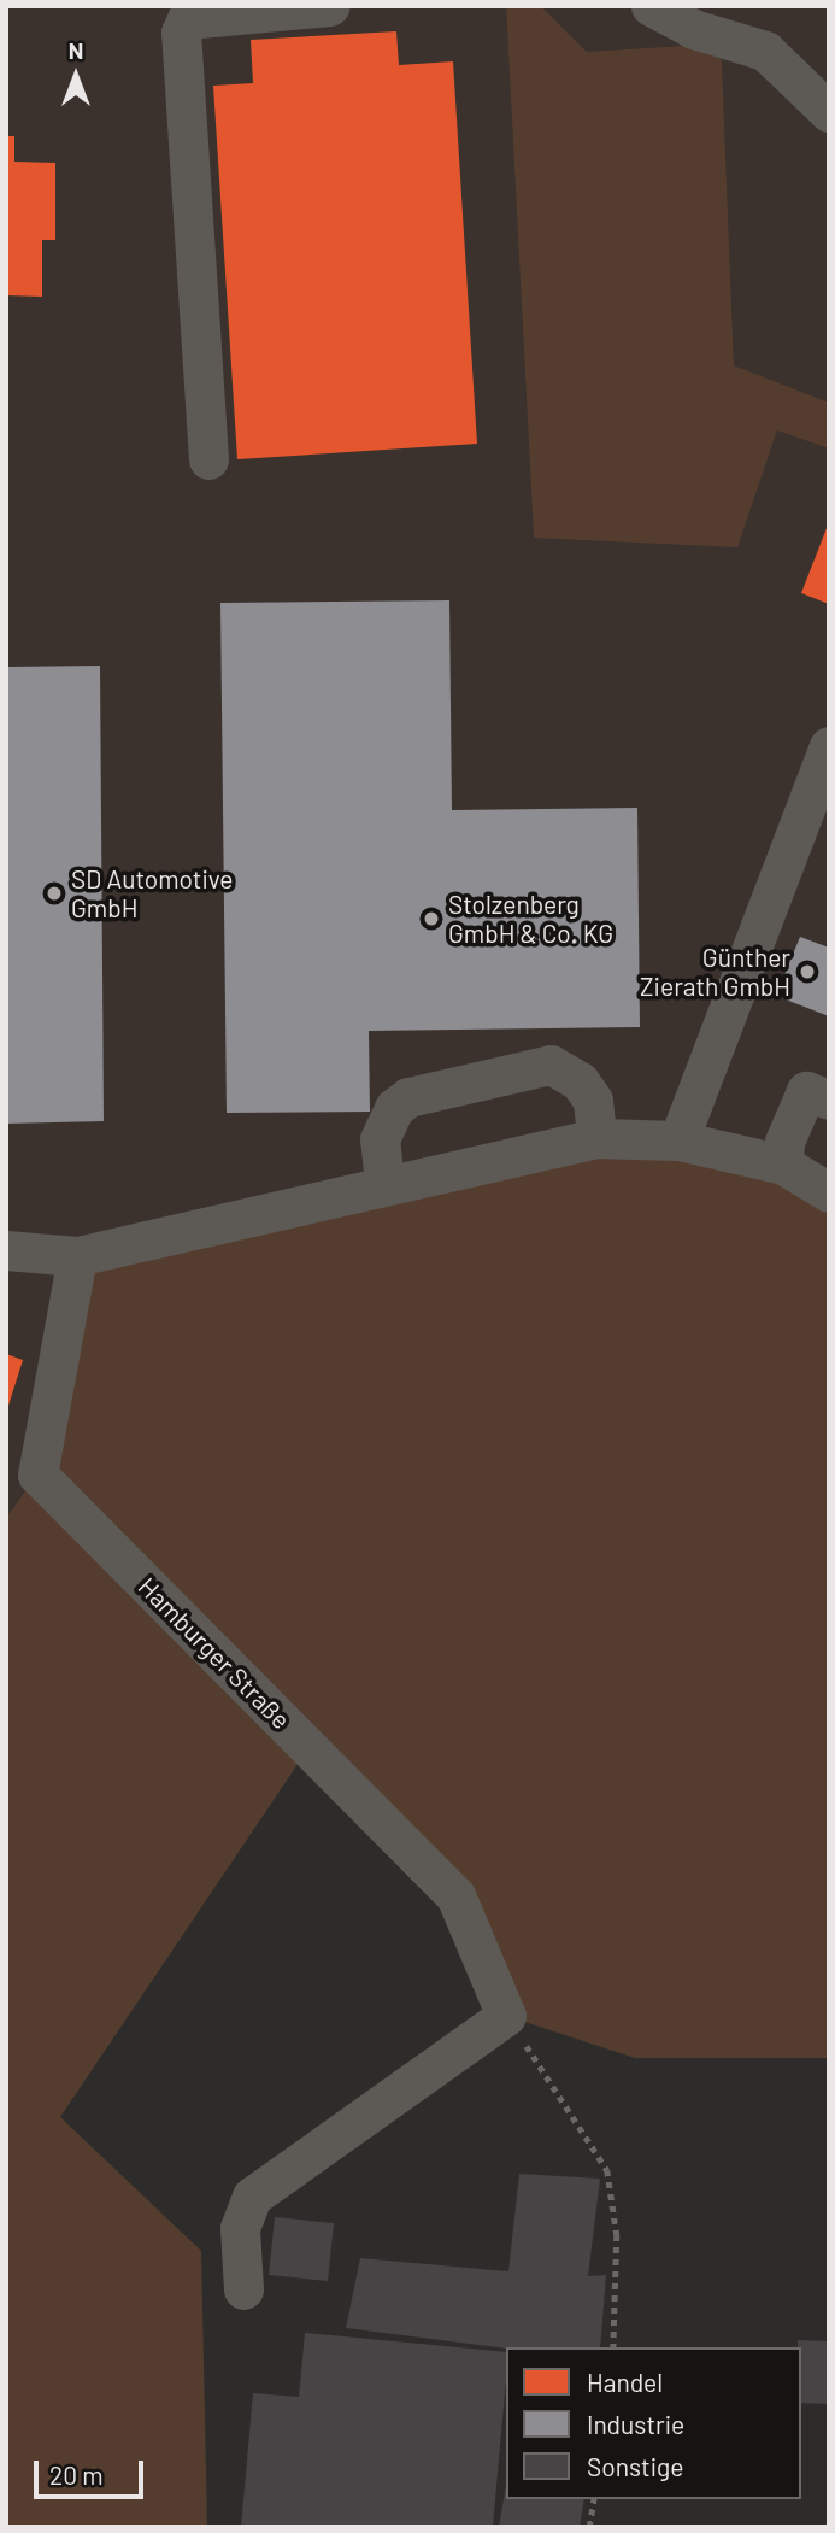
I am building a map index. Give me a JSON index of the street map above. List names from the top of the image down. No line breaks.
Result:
{"streets":{"street":["Hamburger Straße"]},"places":["SD Automotive GmbH","Stolzenberg GmbH & Co. KG","Günther Zierath GmbH"],"legend":["Handel","Industrie","Sonstige"],"scale_bar":"20 m","north":"top"}
